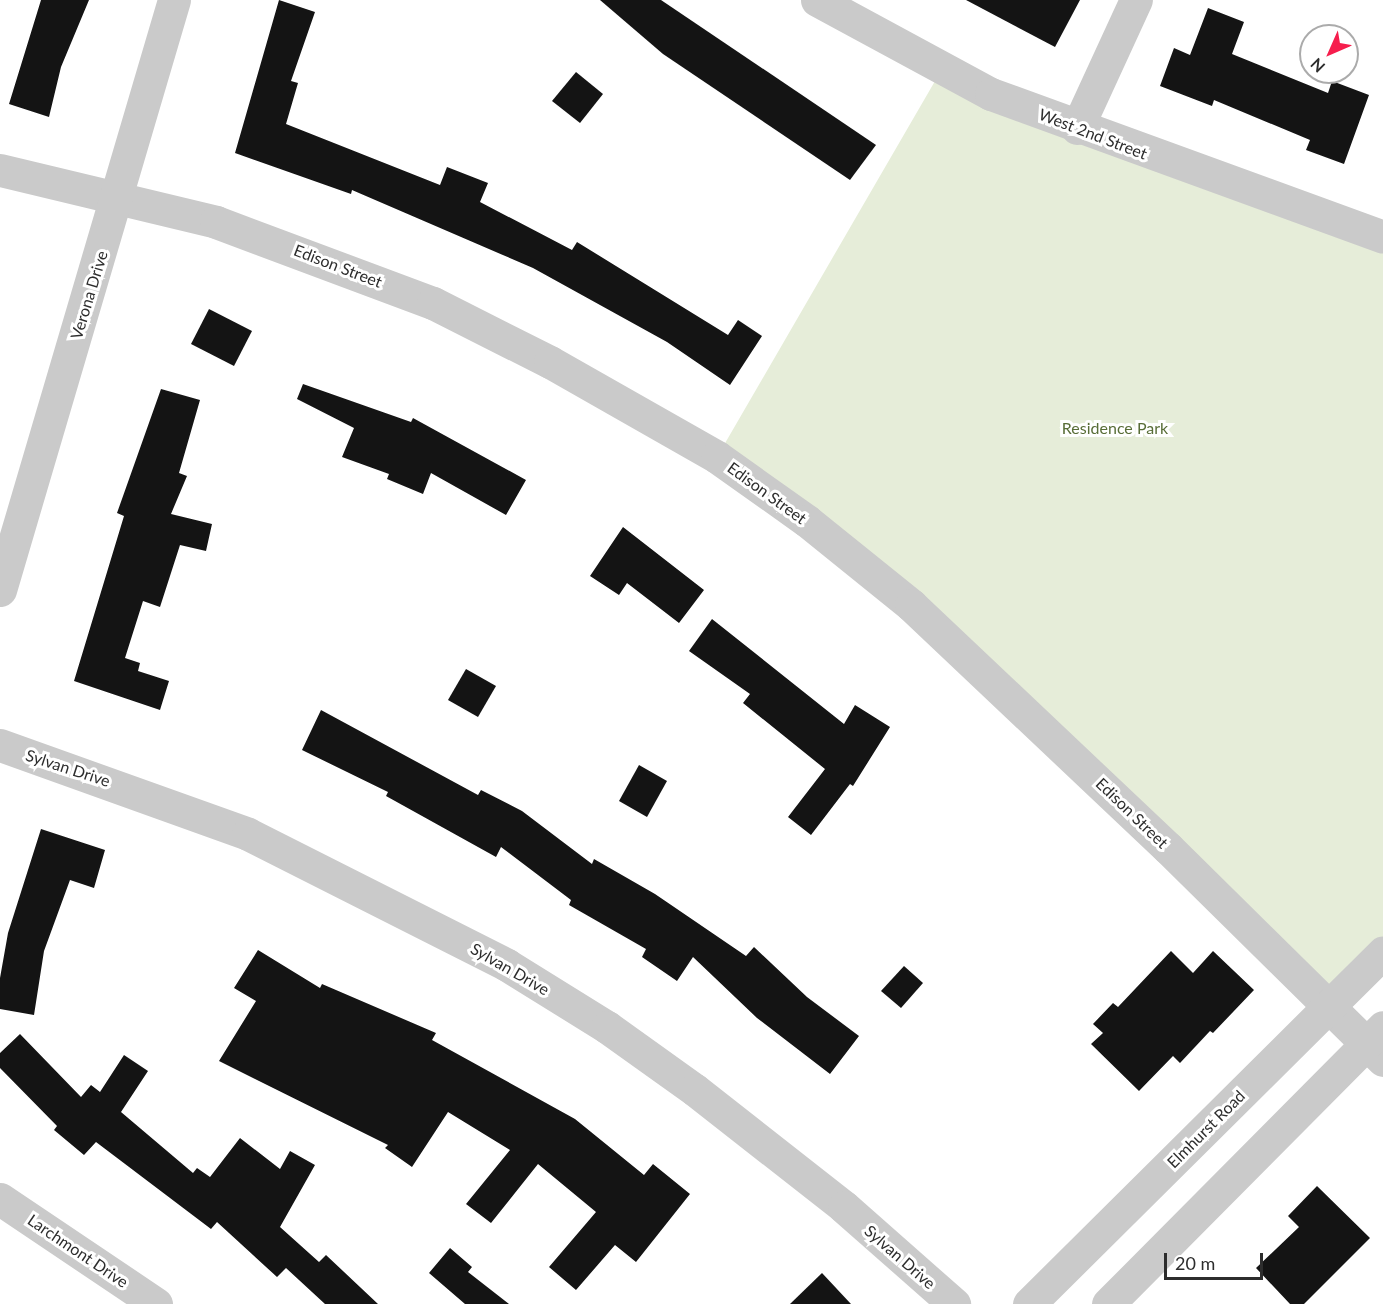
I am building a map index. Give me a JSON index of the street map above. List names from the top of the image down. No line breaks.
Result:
{"streets":{"street":["West 2nd Street","Edison Street","Verona Drive","Sylvan Drive","Elmhurst Road","Larchmont Drive"]},"crossings":[["Edison Street","Verona Drive"],["Edison Street","Elmhurst Road"]],"parks":["Residence Park"],"scale_bar":"20 m","north":"bottom left"}
